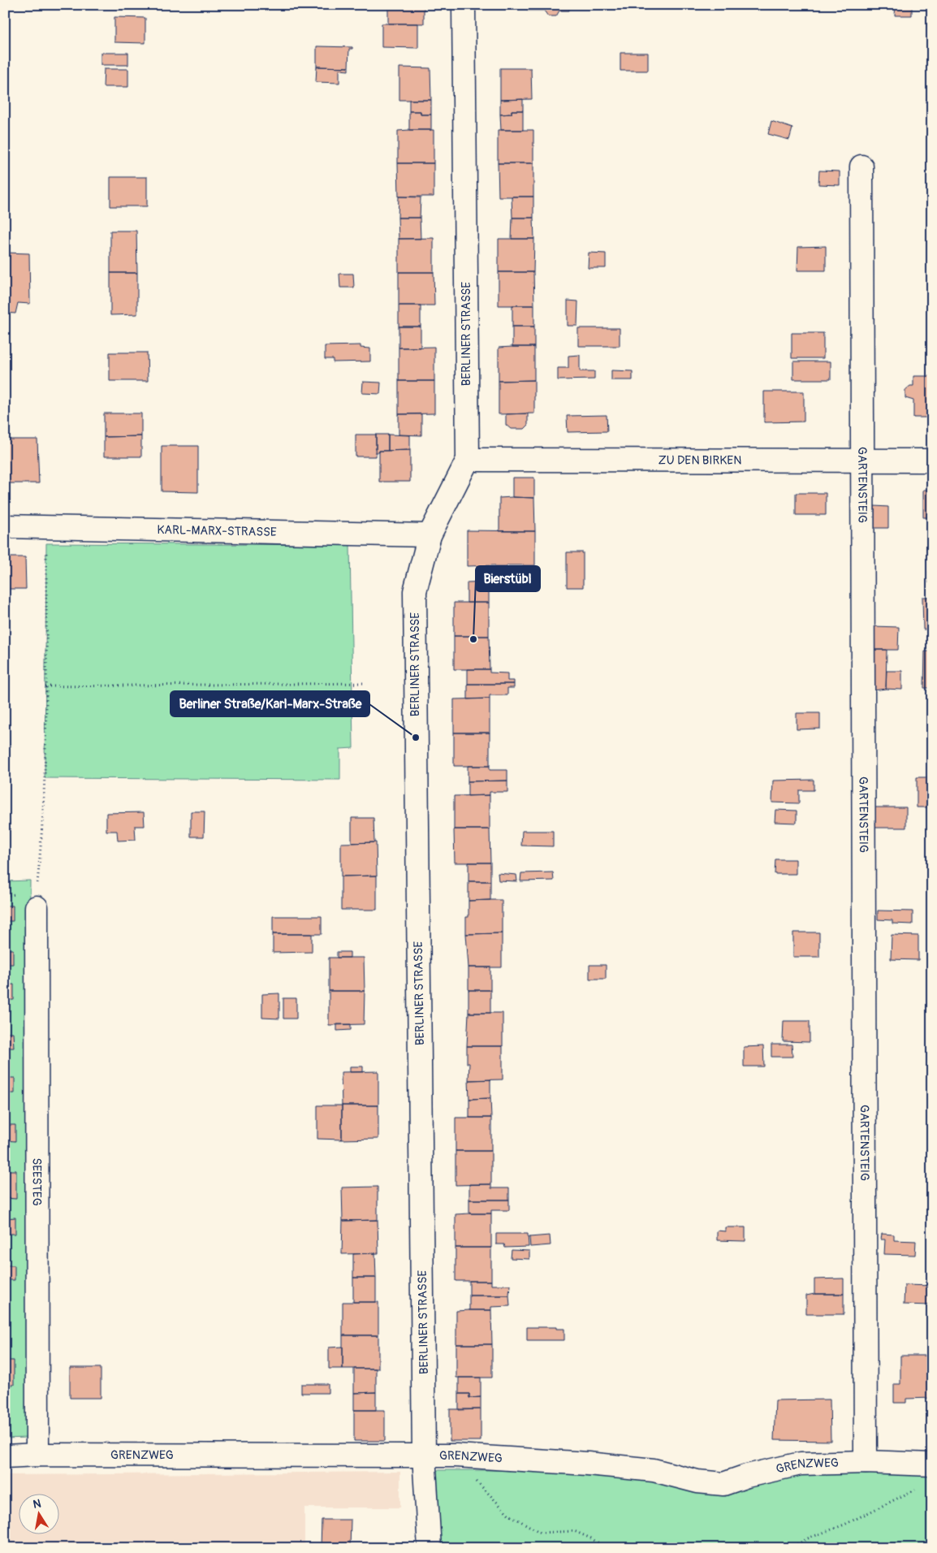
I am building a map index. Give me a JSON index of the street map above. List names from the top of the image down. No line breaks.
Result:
{"streets":{"street":["BERLINER STRASSE","ZU DEN BIRKEN","GARTENSTEIG","KARL-MARX-STRASSE","SEESTEG","GRENZWEG"]},"crossings":[["BERLINER STRASSE","ZU DEN BIRKEN"],["BERLINER STRASSE","KARL-MARX-STRASSE"],["BERLINER STRASSE","GRENZWEG"],["ZU DEN BIRKEN","GARTENSTEIG"],["GARTENSTEIG","GRENZWEG"],["SEESTEG","GRENZWEG"]],"places":["Bierstübl","Berliner Straße/Karl-Marx-Straße"],"north":"top"}
